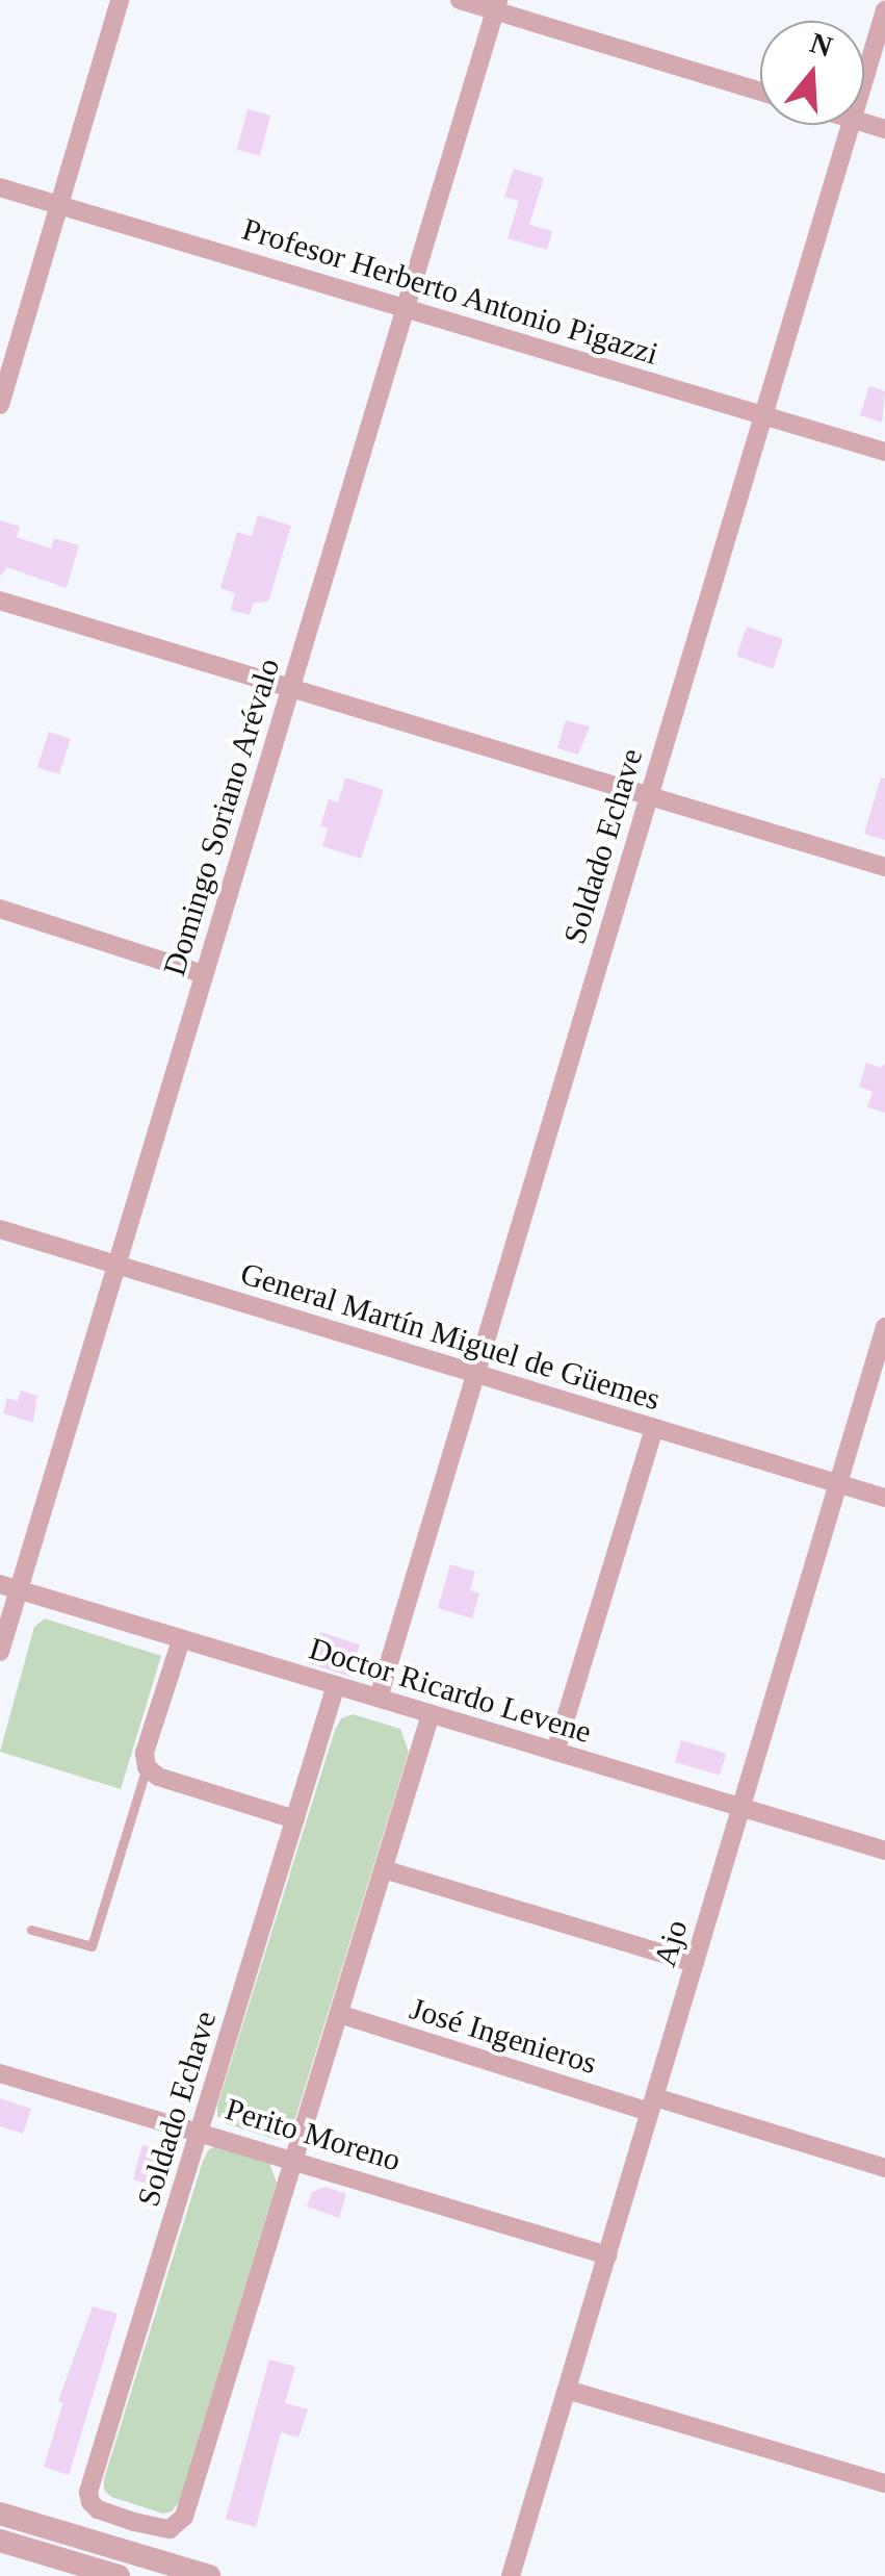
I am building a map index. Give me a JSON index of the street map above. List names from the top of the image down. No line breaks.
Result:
{"streets":{"street":["Profesor Herberto Antonio Pigazzi","Domingo Soriano Arévalo","Soldado Echave","General Martín Miguel de Güemes","Doctor Ricardo Levene","Ajo","José Ingenieros","Perito Moreno"]},"crossings":[["Profesor Herberto Antonio Pigazzi","Domingo Soriano Arévalo"],["Profesor Herberto Antonio Pigazzi","Soldado Echave"],["Domingo Soriano Arévalo","General Martín Miguel de Güemes"],["Domingo Soriano Arévalo","Doctor Ricardo Levene"],["Soldado Echave","General Martín Miguel de Güemes"],["Soldado Echave","Doctor Ricardo Levene"],["Soldado Echave","Perito Moreno"],["General Martín Miguel de Güemes","Ajo"],["Doctor Ricardo Levene","Ajo"],["Ajo","José Ingenieros"],["Ajo","Perito Moreno"]],"north":"top"}
